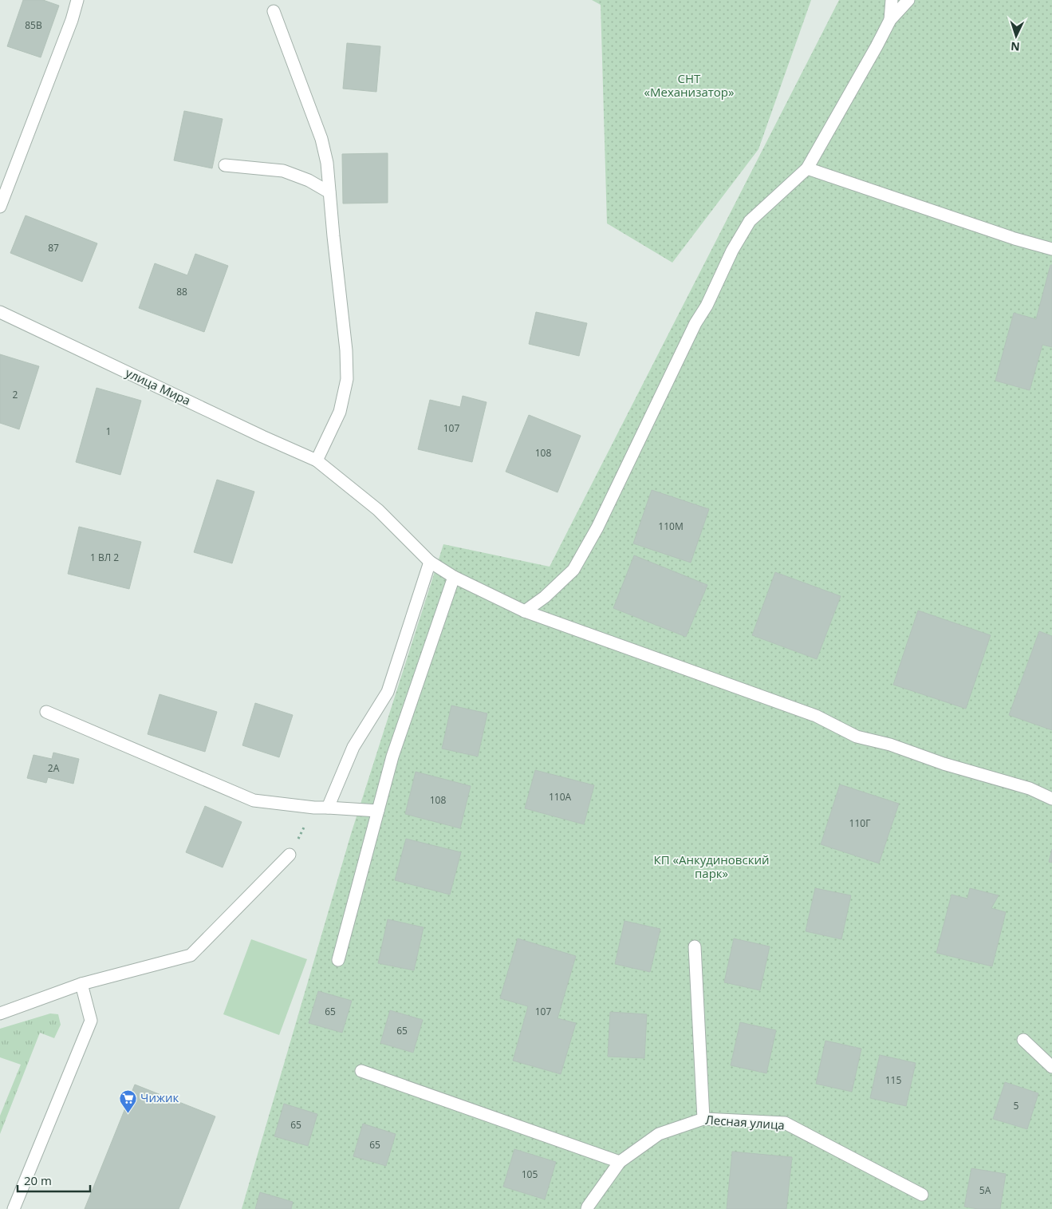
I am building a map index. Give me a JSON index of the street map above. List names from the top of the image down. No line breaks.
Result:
{"streets":{"street":["улица Мира","Лесная улица"]},"parks":["СНТ «Механизатор»","КП «Анкудиновский парк»"],"places":{"supermarket":["Чижик"]},"house_numbers":["85В","87","88","2","107","1","108","110М","1 ВЛ 2","2А","110А","108","110Г","65","107","65","115","5","65","65","105","5А"],"scale_bar":"20 m","north":"bottom"}
